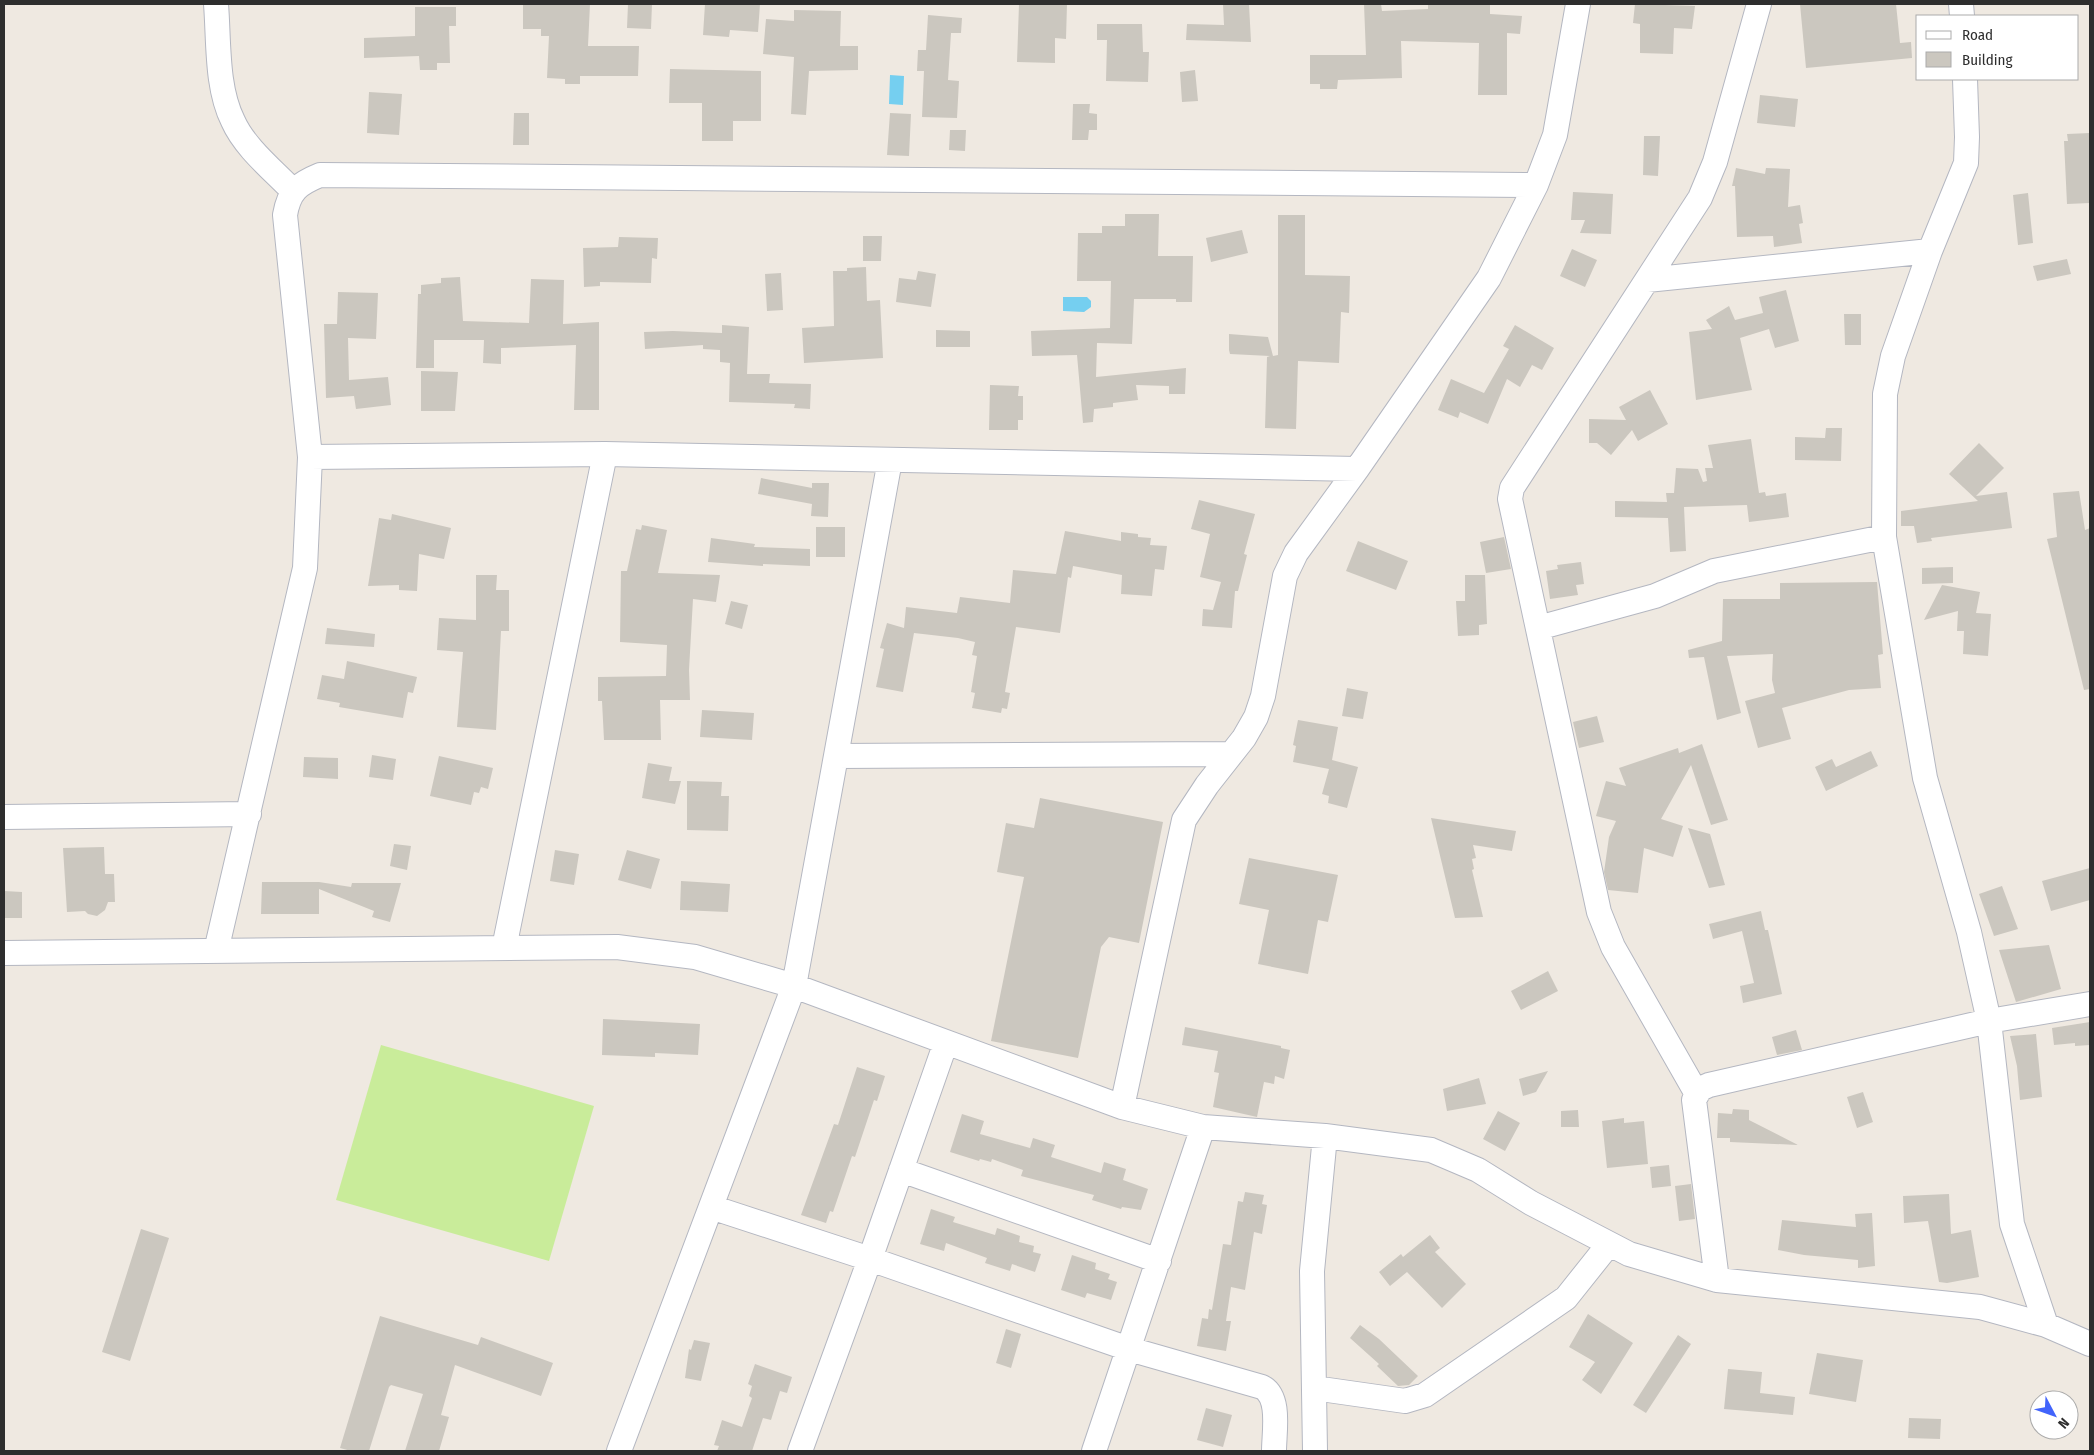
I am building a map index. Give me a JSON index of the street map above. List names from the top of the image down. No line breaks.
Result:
{"legend":["Road","Building"],"north":"bottom right"}
